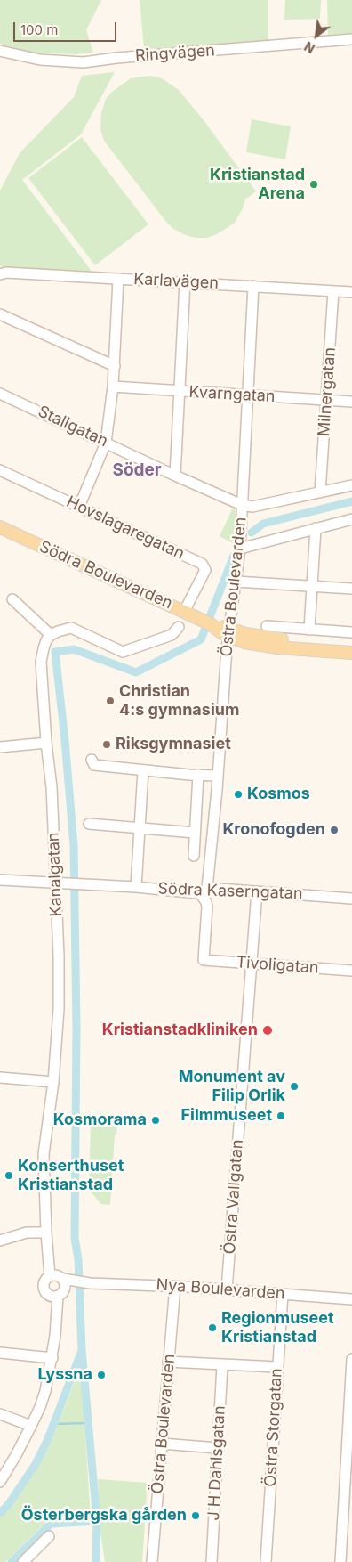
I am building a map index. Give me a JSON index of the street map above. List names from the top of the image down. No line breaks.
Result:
{"streets":{"main road":["Södra Boulevarden"],"street":["Ringvägen","Karlavägen","Milnergatan","Kvarngatan","Stallgatan","Hovslagaregatan","Östra Boulevarden","Kanalgatan","Södra Kaserngatan","Tivoligatan","Östra Vallgatan","Nya Boulevarden","Östra Storgatan","J H Dahlsgatan"]},"crossings":[["Karlavägen","Milnergatan"],["Karlavägen","Östra Boulevarden"],["Milnergatan","Kvarngatan"],["Kvarngatan","Östra Boulevarden"],["Stallgatan","Östra Boulevarden"],["Hovslagaregatan","Södra Boulevarden"],["Södra Boulevarden","Östra Boulevarden"],["Östra Boulevarden","Södra Kaserngatan"],["Östra Boulevarden","Tivoligatan"],["Östra Boulevarden","Nya Boulevarden"],["Kanalgatan","Södra Kaserngatan"],["Kanalgatan","Nya Boulevarden"],["Södra Kaserngatan","Östra Vallgatan"],["Tivoligatan","Östra Vallgatan"],["Östra Vallgatan","Nya Boulevarden"],["Nya Boulevarden","Östra Storgatan"]],"districts":["Söder"],"places":["Kristianstad Arena","Christian 4:s gymnasium","Riksgymnasiet","Kosmos","Kronofogden","Kristianstadkliniken","Monument av Filip Orlik","Filmmuseet","Kosmorama","Konserthuset Kristianstad","Regionmuseet Kristianstad","Lyssna","Österbergska gården"],"scale_bar":"100 m","north":"bottom left"}
